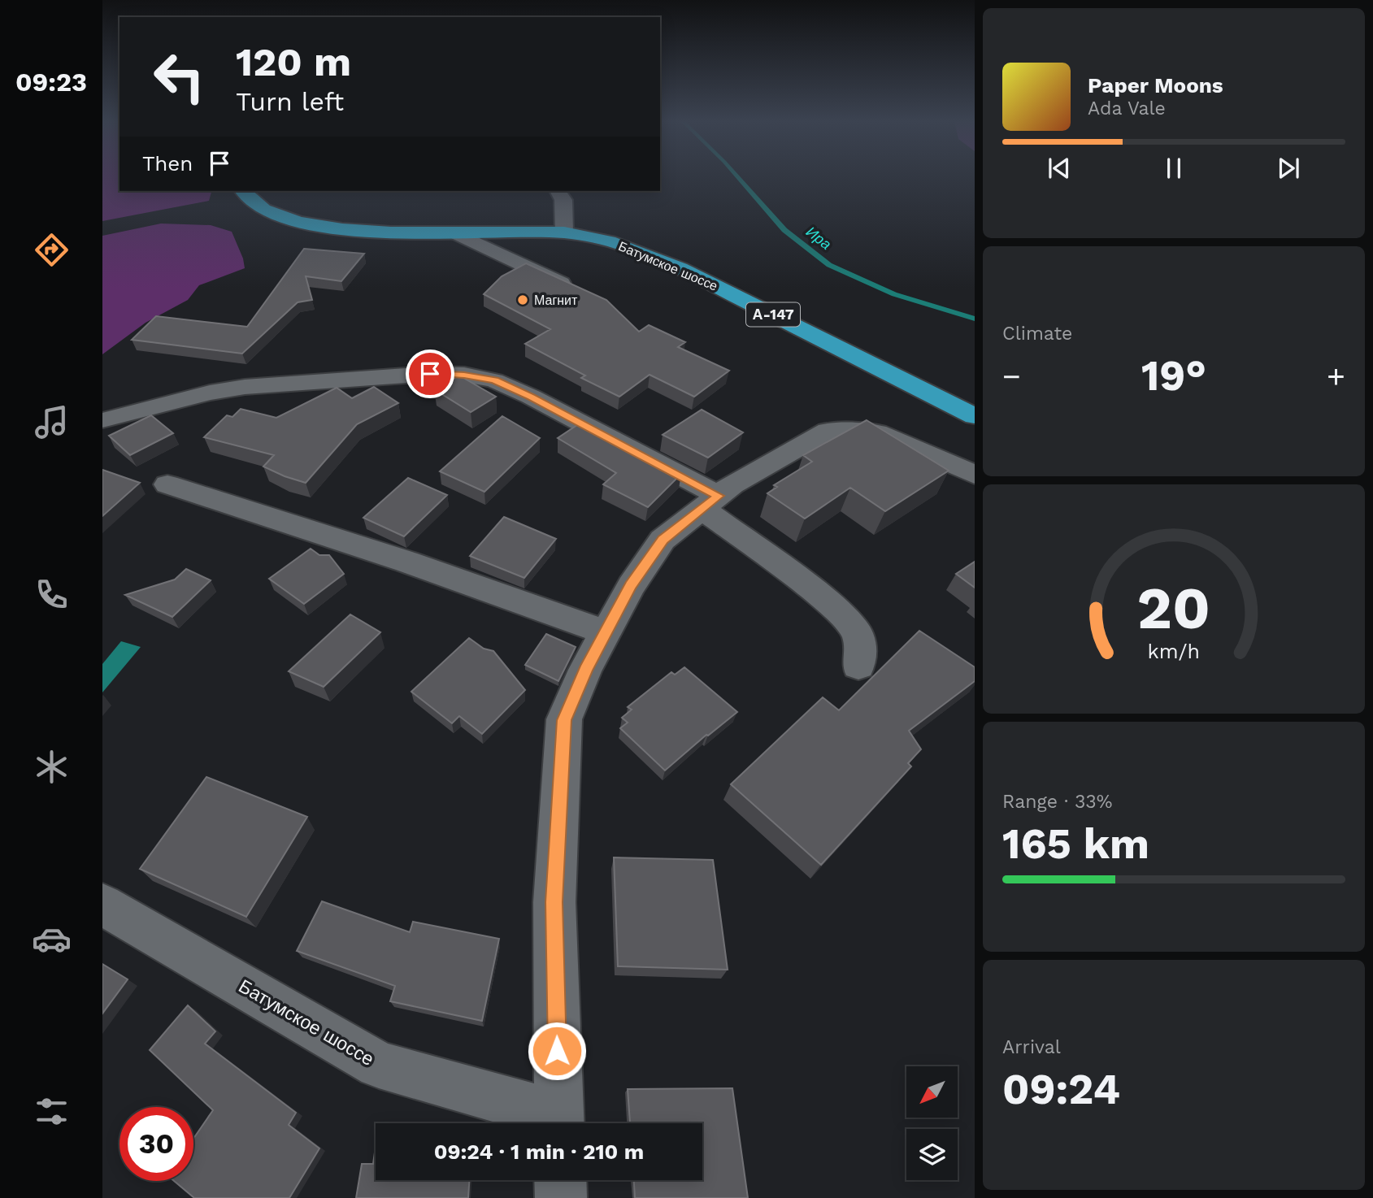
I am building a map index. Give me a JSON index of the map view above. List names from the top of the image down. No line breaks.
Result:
{"streets":{"highway":["Батумское шоссе","А-147"]},"water":["Ира"],"places":["Магнит"],"north":"bottom left","page":{"tabs":"09:23","turn":["120 m","Turn left"],"song":["Paper Moons","Ada Vale"],"then":"Then","tile":["Climate",["Range · 33%","165 km"],["Arrival","09:24"]],"heat":["−","19°","+"],"limit":"30","trip":"09:24 · 1 min · 210 m","gauge":["20","km/h"]}}
